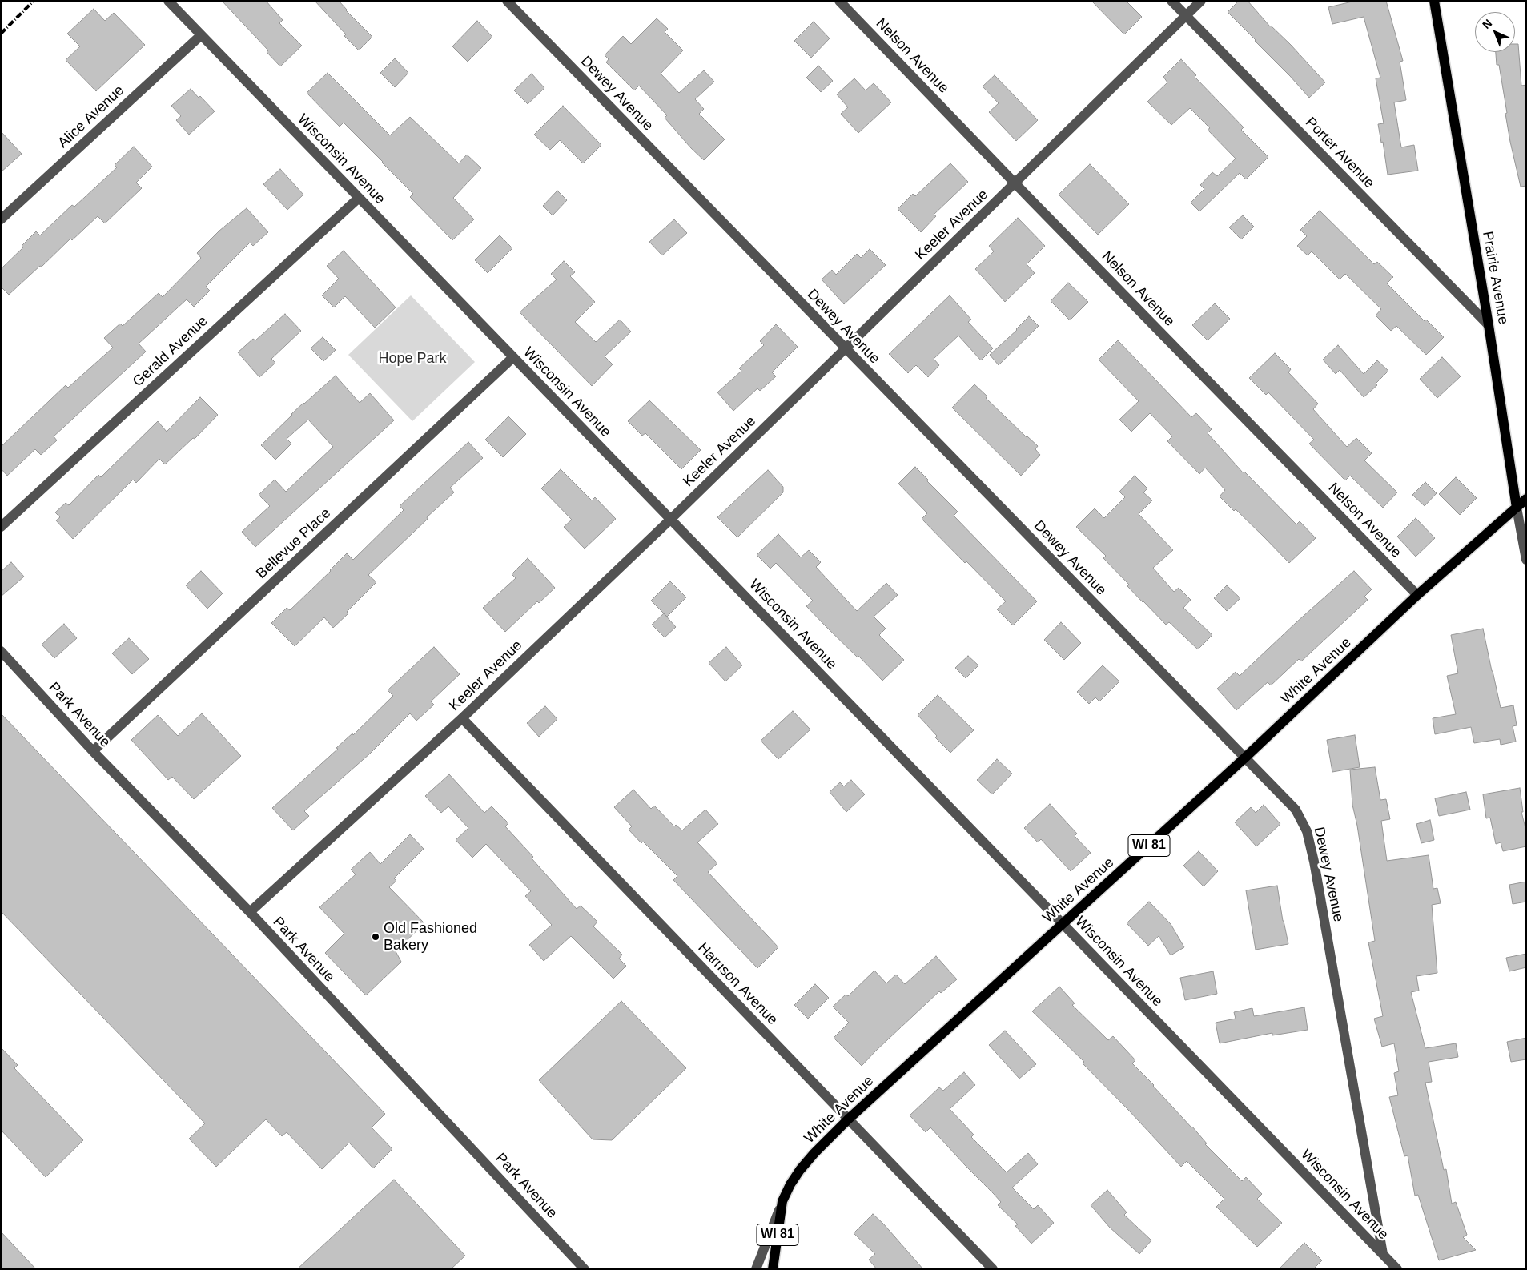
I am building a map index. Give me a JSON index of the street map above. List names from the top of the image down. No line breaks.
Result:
{"streets":{"main road":["Prairie Avenue","White Avenue","WI 81"],"street":["Nelson Avenue","Dewey Avenue","Alice Avenue","Porter Avenue","Wisconsin Avenue","Keeler Avenue","Gerald Avenue","Bellevue Place","Park Avenue","Harrison Avenue"]},"crossings":[["Nelson Avenue","Keeler Avenue"],["Nelson Avenue","White Avenue"],["Dewey Avenue","Wisconsin Avenue"],["Dewey Avenue","Keeler Avenue"],["Dewey Avenue","White Avenue"],["Alice Avenue","Wisconsin Avenue"],["Porter Avenue","Keeler Avenue"],["Porter Avenue","Prairie Avenue"],["Wisconsin Avenue","Keeler Avenue"],["Wisconsin Avenue","Gerald Avenue"],["Wisconsin Avenue","Bellevue Place"],["Wisconsin Avenue","White Avenue"],["Keeler Avenue","Park Avenue"],["Keeler Avenue","Harrison Avenue"],["Prairie Avenue","White Avenue"],["Bellevue Place","Park Avenue"],["White Avenue","Harrison Avenue"]],"parks":["Hope Park"],"places":["Old Fashioned Bakery"],"north":"top left"}
